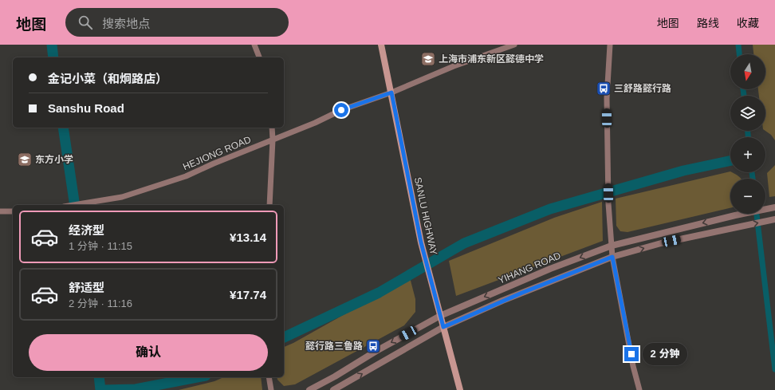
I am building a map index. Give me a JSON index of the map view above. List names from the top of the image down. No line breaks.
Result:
{"streets":{"main road":["SANLU HIGHWAY"],"street":["HEJIONG ROAD","YIHANG ROAD"]},"crossings":[["HEJIONG ROAD","SANLU HIGHWAY"],["SANLU HIGHWAY","YIHANG ROAD"]],"places":{"school or university":["上海市浦东新区懿德中学","东方小学"],"bus stop":["三舒路懿行路","懿行路三鲁路"]},"north":"bottom","page":{"header":"地图","search":"搜索地点","nav":["地图","路线","收藏"],"map_buttons":["+","−"],"banner":["金记小菜（和炯路店）","Sanshu Road"],"list":[{"name":"经济型","note":"1 分钟 · 11:15","value":"¥13.14"},{"name":"舒适型","note":"2 分钟 · 11:16","value":"¥17.74"}],"buttons":"确认","bubble":"2 分钟"}}
